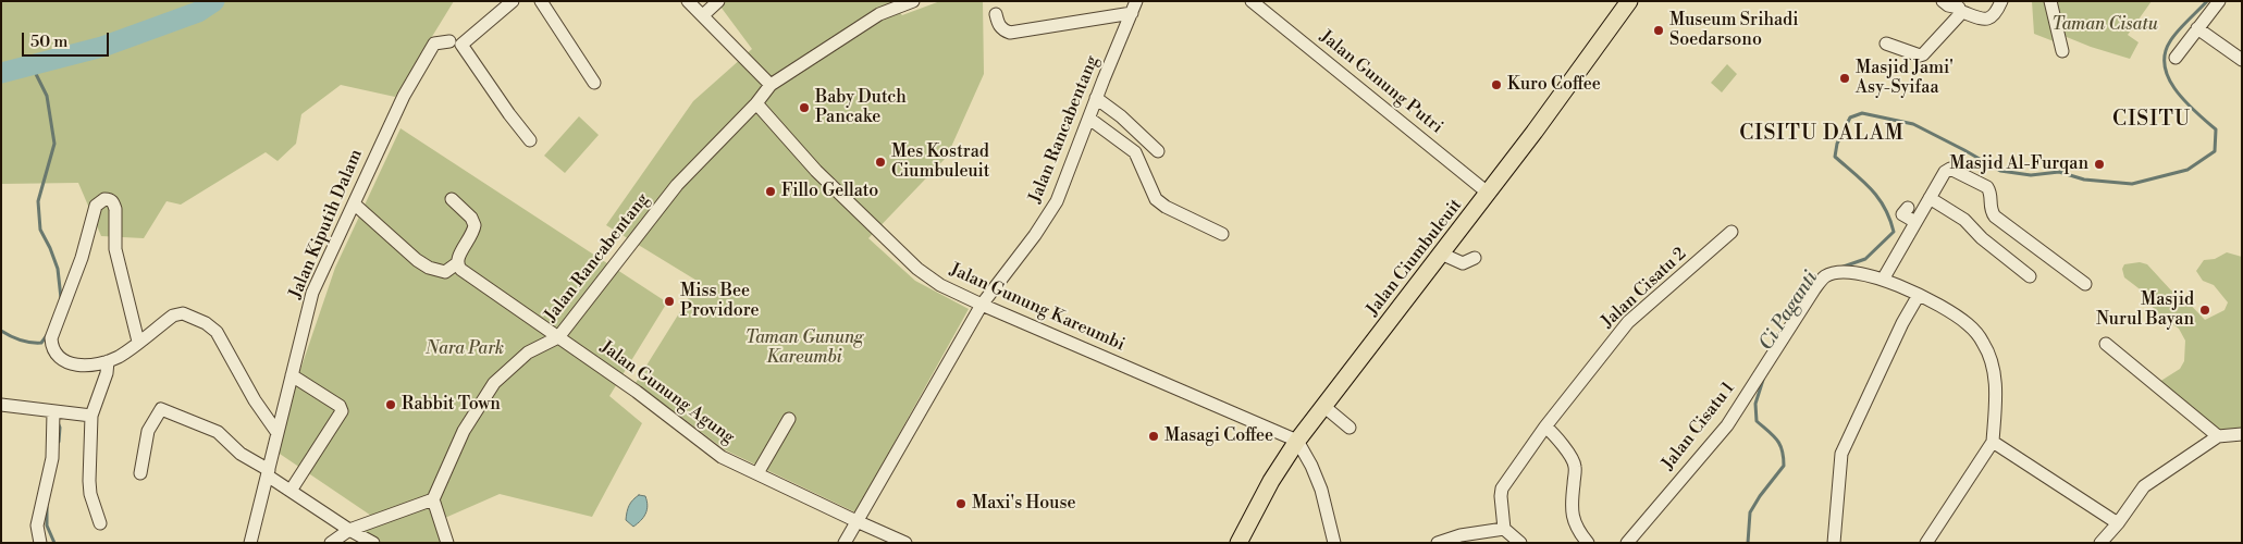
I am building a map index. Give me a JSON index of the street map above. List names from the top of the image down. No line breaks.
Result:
{"streets":{"main road":["Jalan Ciumbuleuit"],"street":["Jalan Gunung Putri","Jalan Rancabentang","Jalan Kiputih Dalam","Jalan Cisatu 2","Jalan Gunung Kareumbi","Jalan Gunung Agung","Jalan Cisatu 1"]},"crossings":[["Jalan Gunung Putri","Jalan Ciumbuleuit"],["Jalan Rancabentang","Jalan Gunung Kareumbi"],["Jalan Rancabentang","Jalan Gunung Agung"],["Jalan Ciumbuleuit","Jalan Gunung Kareumbi"]],"districts":["CISITU","CISITU DALAM"],"water":["Ci Paganti"],"parks":["Taman Cisatu","Taman Gunung Kareumbi","Nara Park"],"places":["Museum Srihadi Soedarsono","Masjid Jami' Asy-Syifaa","Kuro Coffee","Baby Dutch Pancake","Mes Kostrad Ciumbuleuit","Masjid Al-Furqan","Fillo Gellato","Miss Bee Providore","Masjid Nurul Bayan","Rabbit Town","Masagi Coffee","Maxi's House"],"scale_bar":"50 m"}
